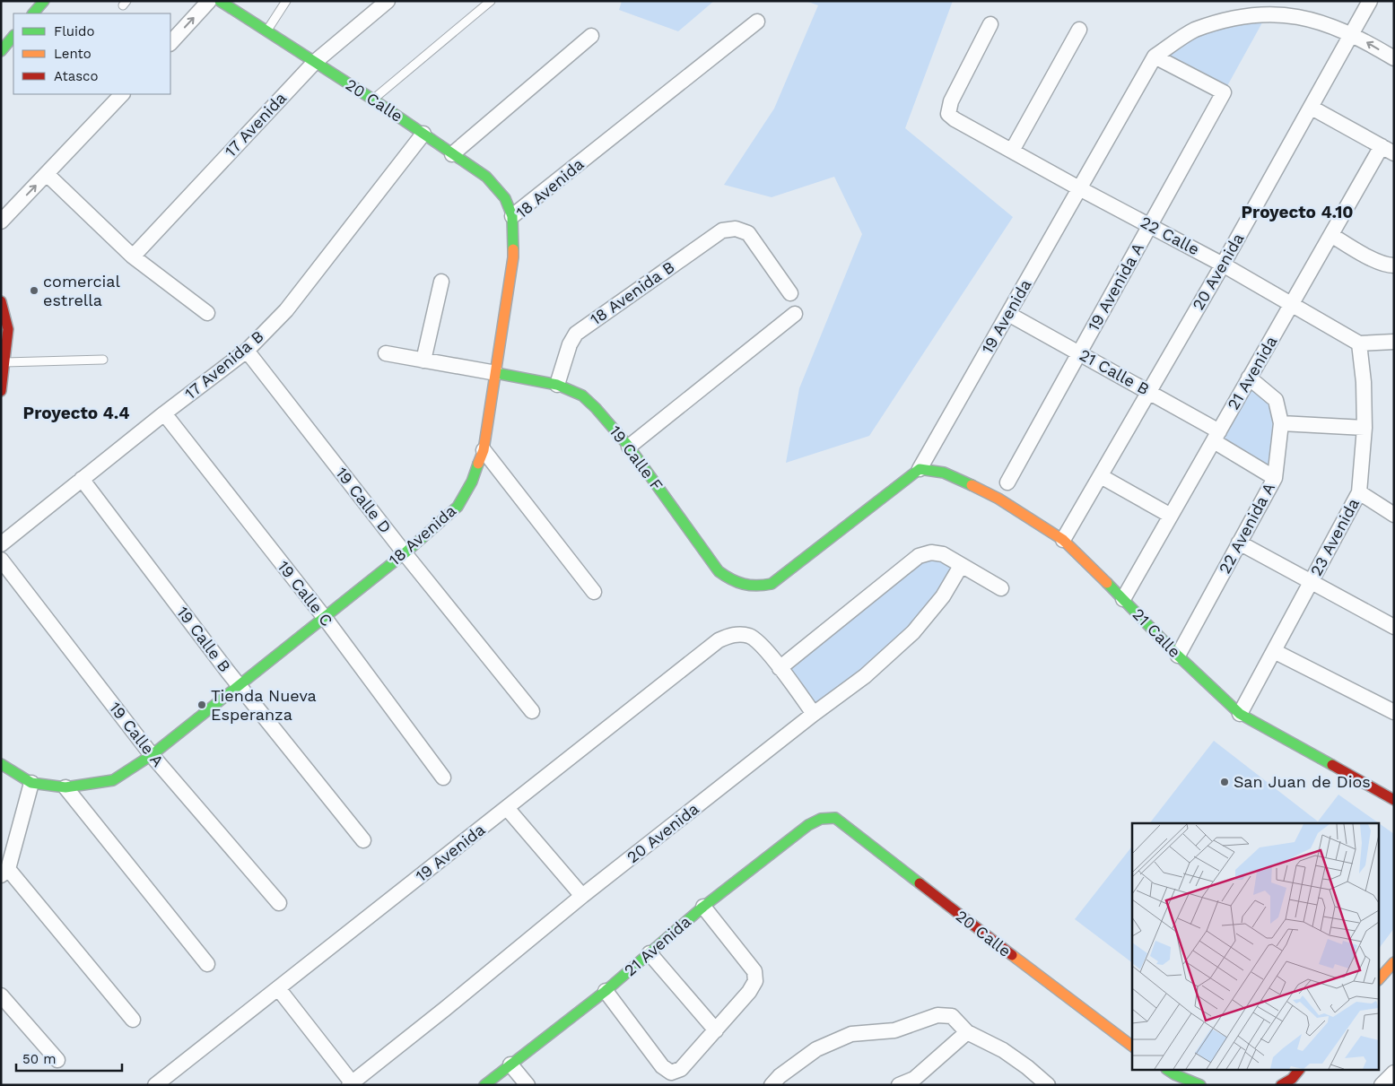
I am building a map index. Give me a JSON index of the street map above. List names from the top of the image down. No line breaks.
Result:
{"streets":{"street":["20 Calle","17 Avenida","18 Avenida","22 Calle","20 Avenida","19 Avenida A","18 Avenida B","19 Avenida","17 Avenida B","21 Calle B","21 Avenida","19 Calle F","19 Calle D","22 Avenida A","23 Avenida","19 Calle C","21 Calle","19 Calle B","19 Calle A"]},"crossings":[["20 Calle","17 Avenida"],["20 Calle","18 Avenida"],["20 Calle","17 Avenida B"],["20 Calle","21 Avenida"],["18 Avenida","19 Calle F"],["18 Avenida","19 Calle D"],["18 Avenida","19 Calle C"],["18 Avenida","19 Calle B"],["18 Avenida","19 Calle A"],["22 Calle","20 Avenida"],["22 Calle","19 Avenida A"],["22 Calle","19 Avenida"],["22 Calle","21 Avenida"],["22 Calle","23 Avenida"],["20 Avenida","19 Avenida"],["20 Avenida","21 Calle B"],["20 Avenida","21 Calle"],["19 Avenida A","19 Avenida"],["19 Avenida A","21 Calle B"],["18 Avenida B","19 Calle F"],["19 Avenida","21 Calle B"],["19 Avenida","19 Calle F"],["19 Avenida","21 Calle"],["17 Avenida B","19 Calle D"],["17 Avenida B","19 Calle C"],["17 Avenida B","19 Calle B"],["21 Calle B","21 Avenida"],["21 Avenida","22 Avenida A"],["21 Avenida","21 Calle"],["22 Avenida A","21 Calle"],["23 Avenida","21 Calle"]],"districts":["Proyecto 4.10","Proyecto 4.4"],"places":["comercial estrella","Tienda Nueva Esperanza","San Juan de Dios"],"legend":["Fluido","Lento","Atasco"],"scale_bar":"50 m"}
